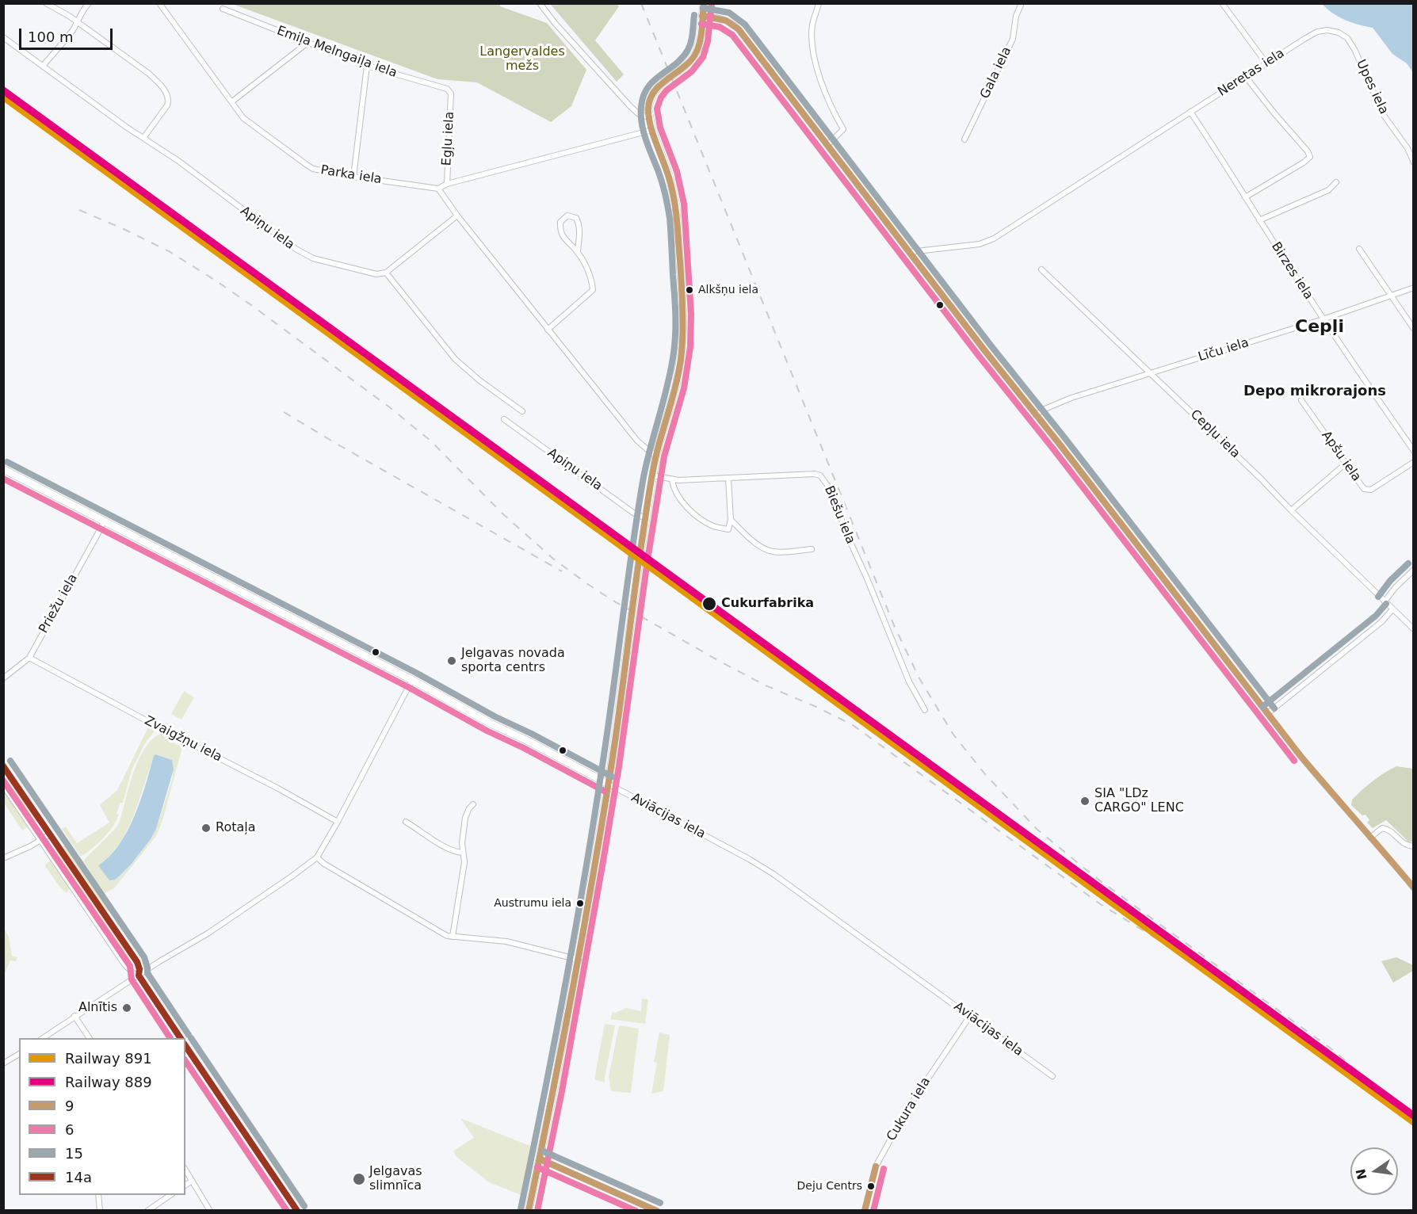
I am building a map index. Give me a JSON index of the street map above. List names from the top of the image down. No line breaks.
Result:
{"streets":{"main road":["Aviācijas iela"],"street":["Emiļa Melngaiļa iela","Gala iela","Neretas iela","Upes iela","Egļu iela","Parka iela","Apiņu iela","Birzes iela","Līču iela","Cepļu iela","Apšu iela","Biešu iela","Priežu iela","Zvaigžņu iela","Cukura iela"]},"crossings":[["Emiļa Melngaiļa iela","Egļu iela"],["Neretas iela","Upes iela"],["Neretas iela","Birzes iela"],["Birzes iela","Līču iela"],["Līču iela","Cepļu iela"],["Priežu iela","Zvaigžņu iela"],["Priežu iela","Aviācijas iela"],["Aviācijas iela","Cukura iela"]],"districts":["Cepļi","Depo mikrorajons"],"parks":["Langervaldes mežs"],"places":["Alkšņu iela","Cukurfabrika","Jelgavas novada sporta centrs","SIA \"LDz CARGO\" LENC","Rotaļa","Austrumu iela","Alnītis","Jelgavas slimnīca","Deju Centrs"],"lines":["transit line 9","transit line 6","transit line 15","rail line 889","rail line 891","transit line 14a"],"legend":["Railway 891","Railway 889","9","6","15","14a"],"scale_bar":"100 m","north":"left"}
